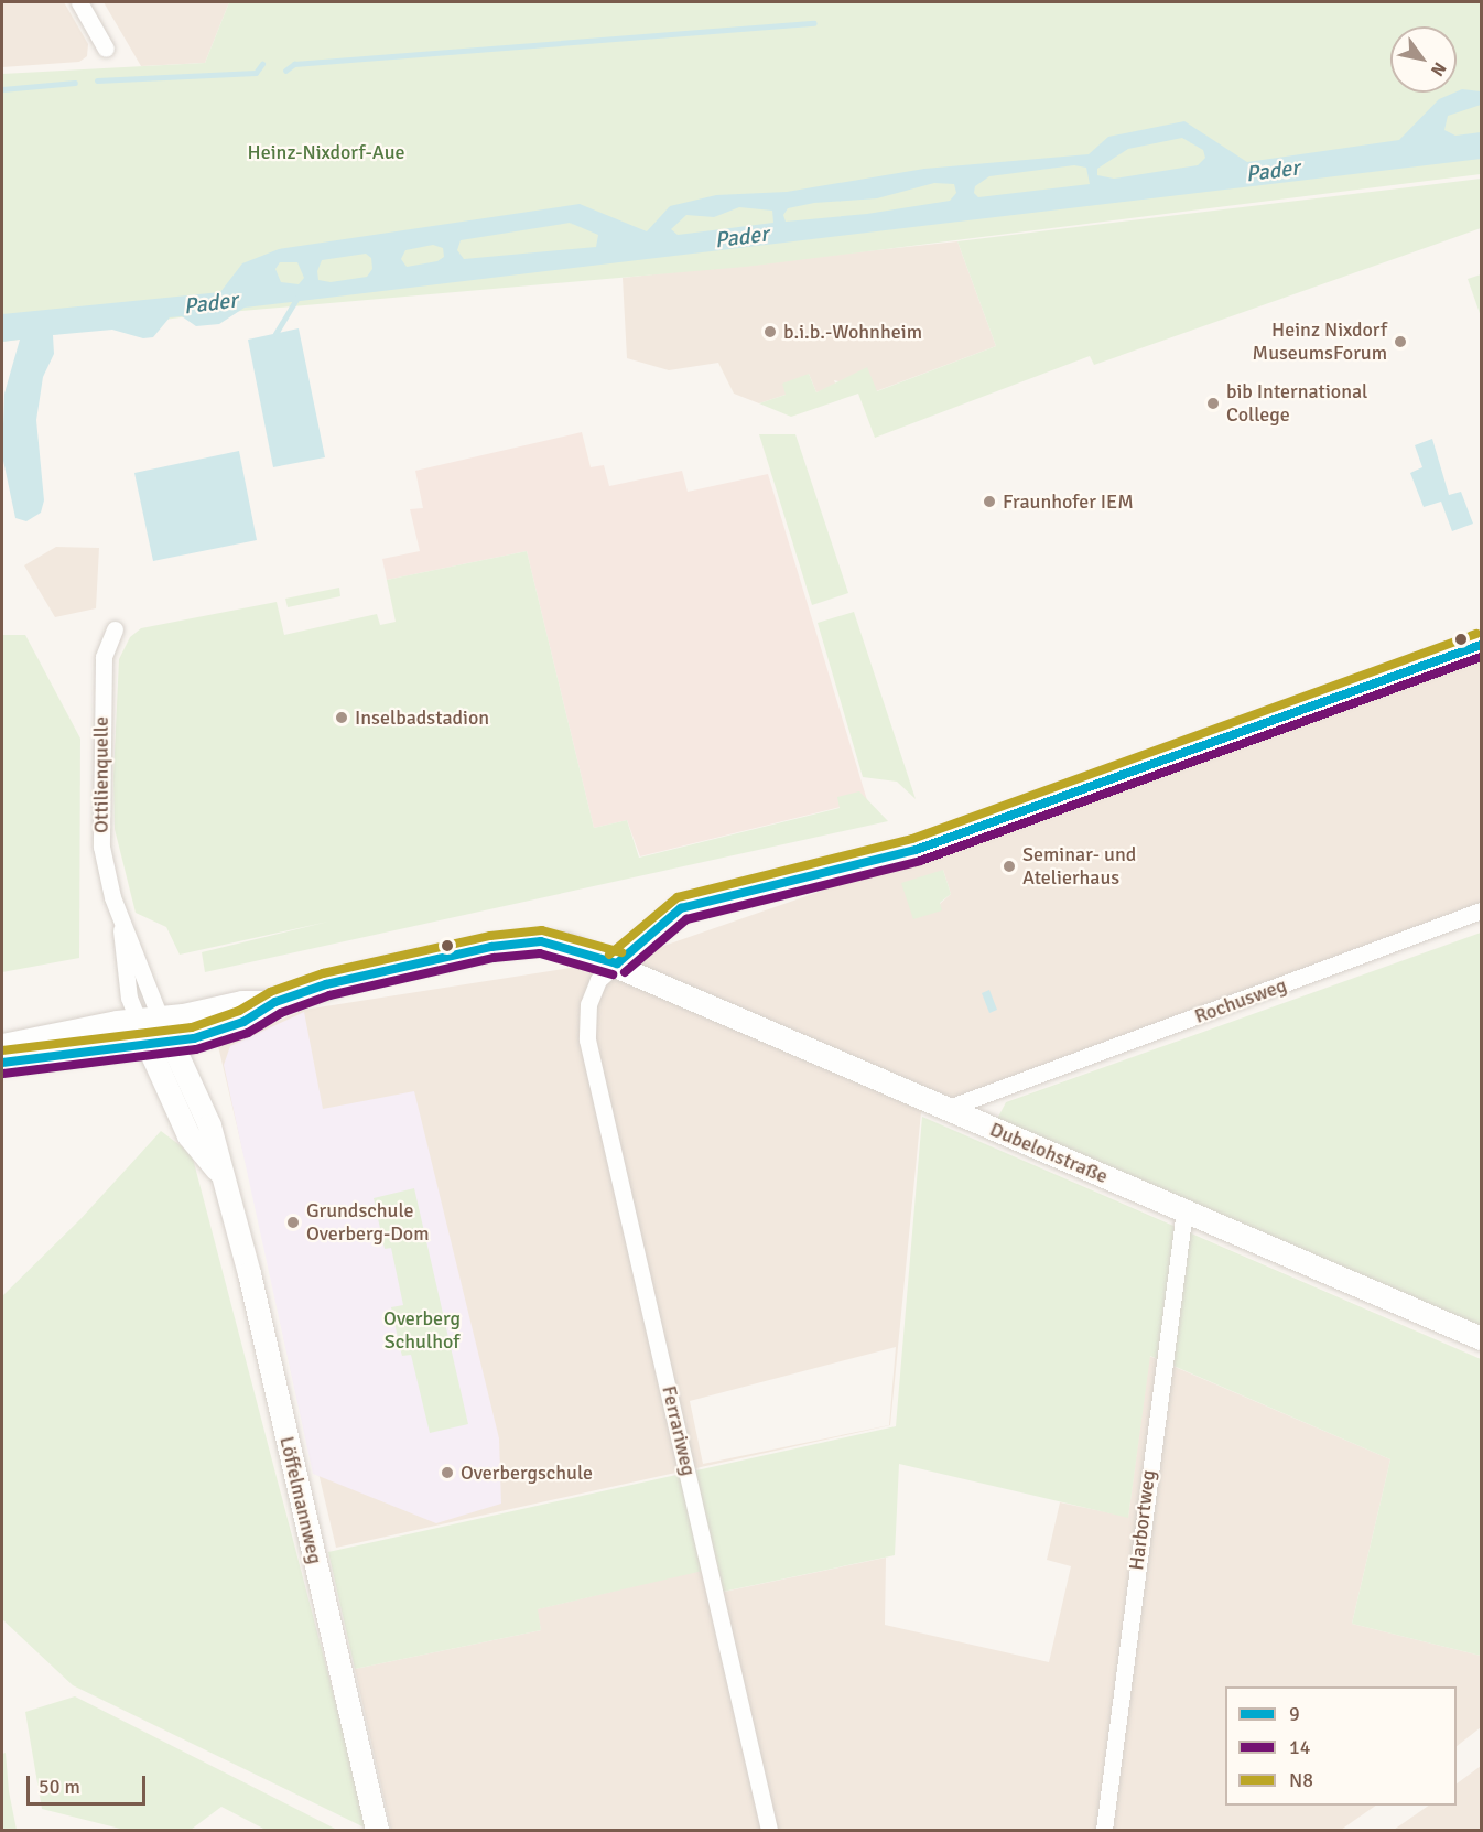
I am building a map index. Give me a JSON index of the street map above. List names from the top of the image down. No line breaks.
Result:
{"streets":{"main road":["Dubelohstraße","Löffelmannweg"],"street":["Ottilienquelle","Rochusweg","Ferrariweg","Harbortweg"]},"crossings":[["Ottilienquelle","Löffelmannweg"],["Rochusweg","Dubelohstraße"],["Dubelohstraße","Ferrariweg"],["Dubelohstraße","Harbortweg"]],"water":["Pader"],"parks":["Heinz-Nixdorf-Aue","Overberg Schulhof"],"places":["b.i.b.-Wohnheim","Heinz Nixdorf MuseumsForum","bib International College","Fraunhofer IEM","Inselbadstadion","Seminar- und Atelierhaus","Grundschule Overberg-Dom","Overbergschule"],"lines":["transit line N8","transit line 9","transit line 14"],"legend":["9","14","N8"],"scale_bar":"50 m","north":"bottom right"}
